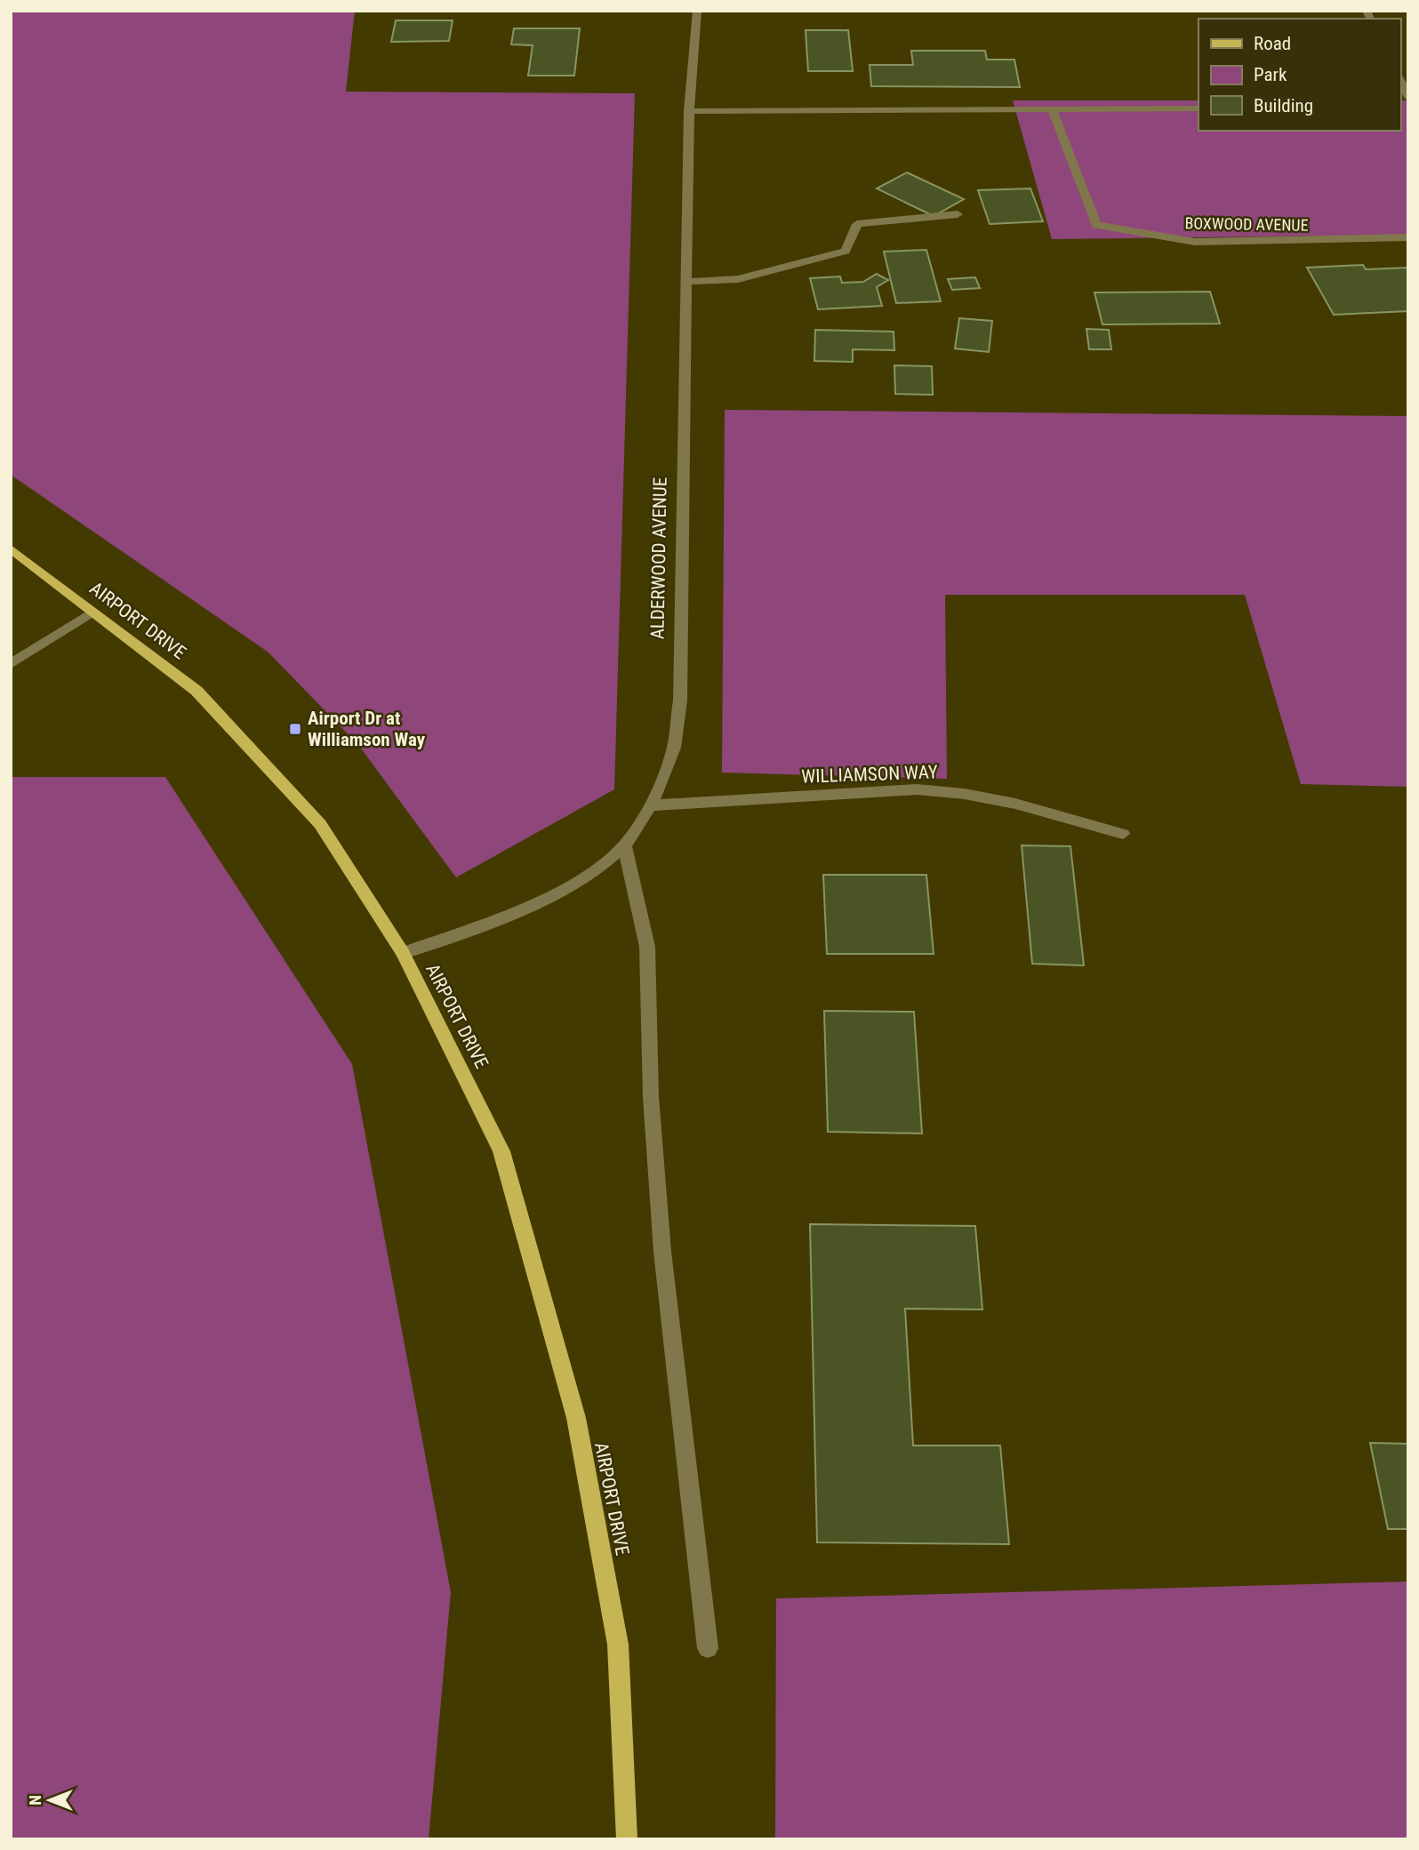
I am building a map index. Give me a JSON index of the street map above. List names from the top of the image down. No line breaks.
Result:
{"streets":{"main road":["AIRPORT DRIVE"],"street":["BOXWOOD AVENUE","ALDERWOOD AVENUE","WILLIAMSON WAY"]},"crossings":[["ALDERWOOD AVENUE","AIRPORT DRIVE"],["ALDERWOOD AVENUE","WILLIAMSON WAY"]],"places":{"transit":["Airport Dr at Williamson Way"]},"legend":["Road","Park","Building"],"north":"left"}
